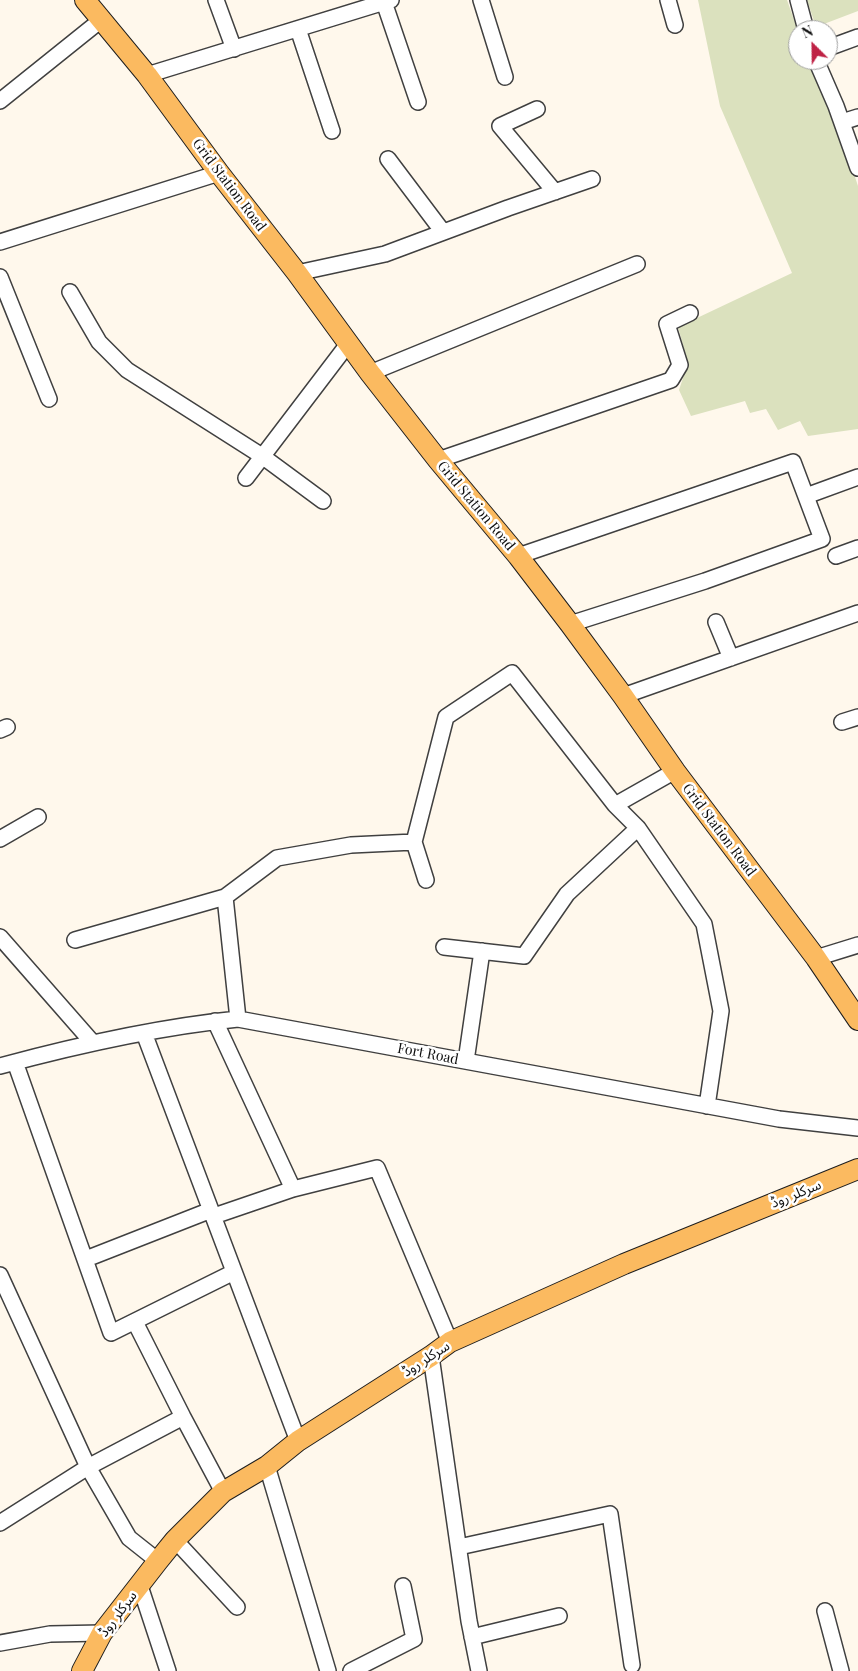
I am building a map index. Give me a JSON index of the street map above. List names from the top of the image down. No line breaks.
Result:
{"streets":{"main road":["Grid Station Road","سرکلر روڈ"],"street":["Fort Road"]},"north":"top left"}
